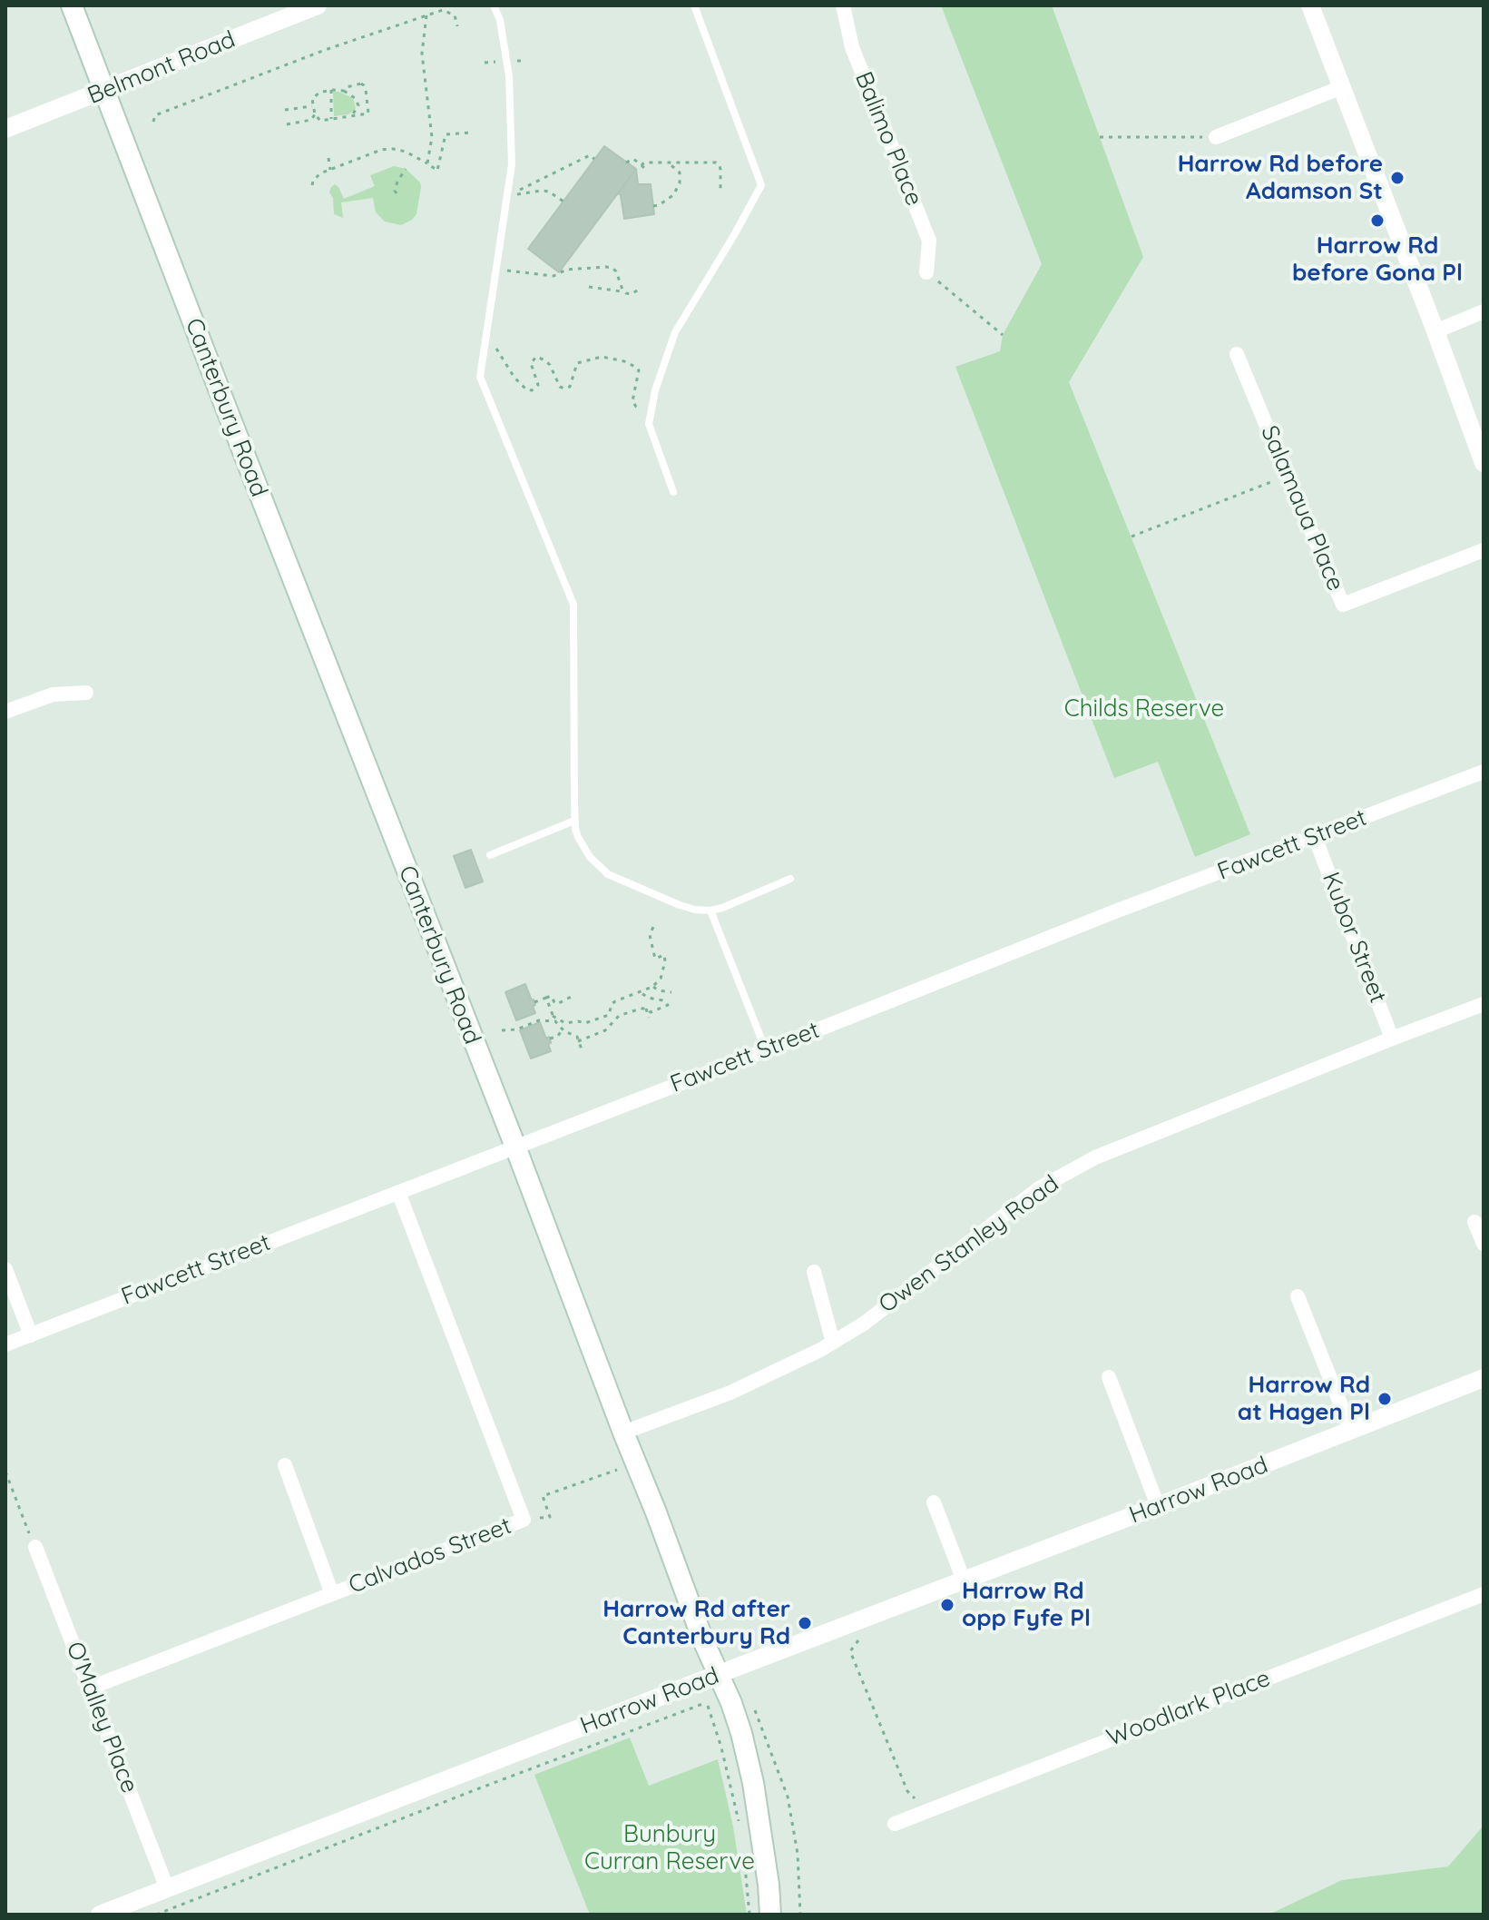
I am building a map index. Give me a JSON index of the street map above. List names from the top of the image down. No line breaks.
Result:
{"streets":{"main road":["Canterbury Road"],"street":["Belmont Road","Balimo Place","Salamaua Place","Fawcett Street","Kubor Street","Owen Stanley Road","Harrow Road","Calvados Street","Woodlark Place","O'Malley Place"]},"crossings":[["Belmont Road","Canterbury Road"],["Canterbury Road","Fawcett Street"],["Canterbury Road","Owen Stanley Road"],["Canterbury Road","Harrow Road"],["Fawcett Street","Kubor Street"],["Fawcett Street","Calvados Street"],["Kubor Street","Owen Stanley Road"],["Harrow Road","O'Malley Place"],["Calvados Street","O'Malley Place"]],"parks":["Childs Reserve","Bunbury Curran Reserve"],"places":["Harrow Rd before Adamson St","Harrow Rd before Gona Pl","Harrow Rd at Hagen Pl","Harrow Rd opp Fyfe Pl","Harrow Rd after Canterbury Rd"]}
